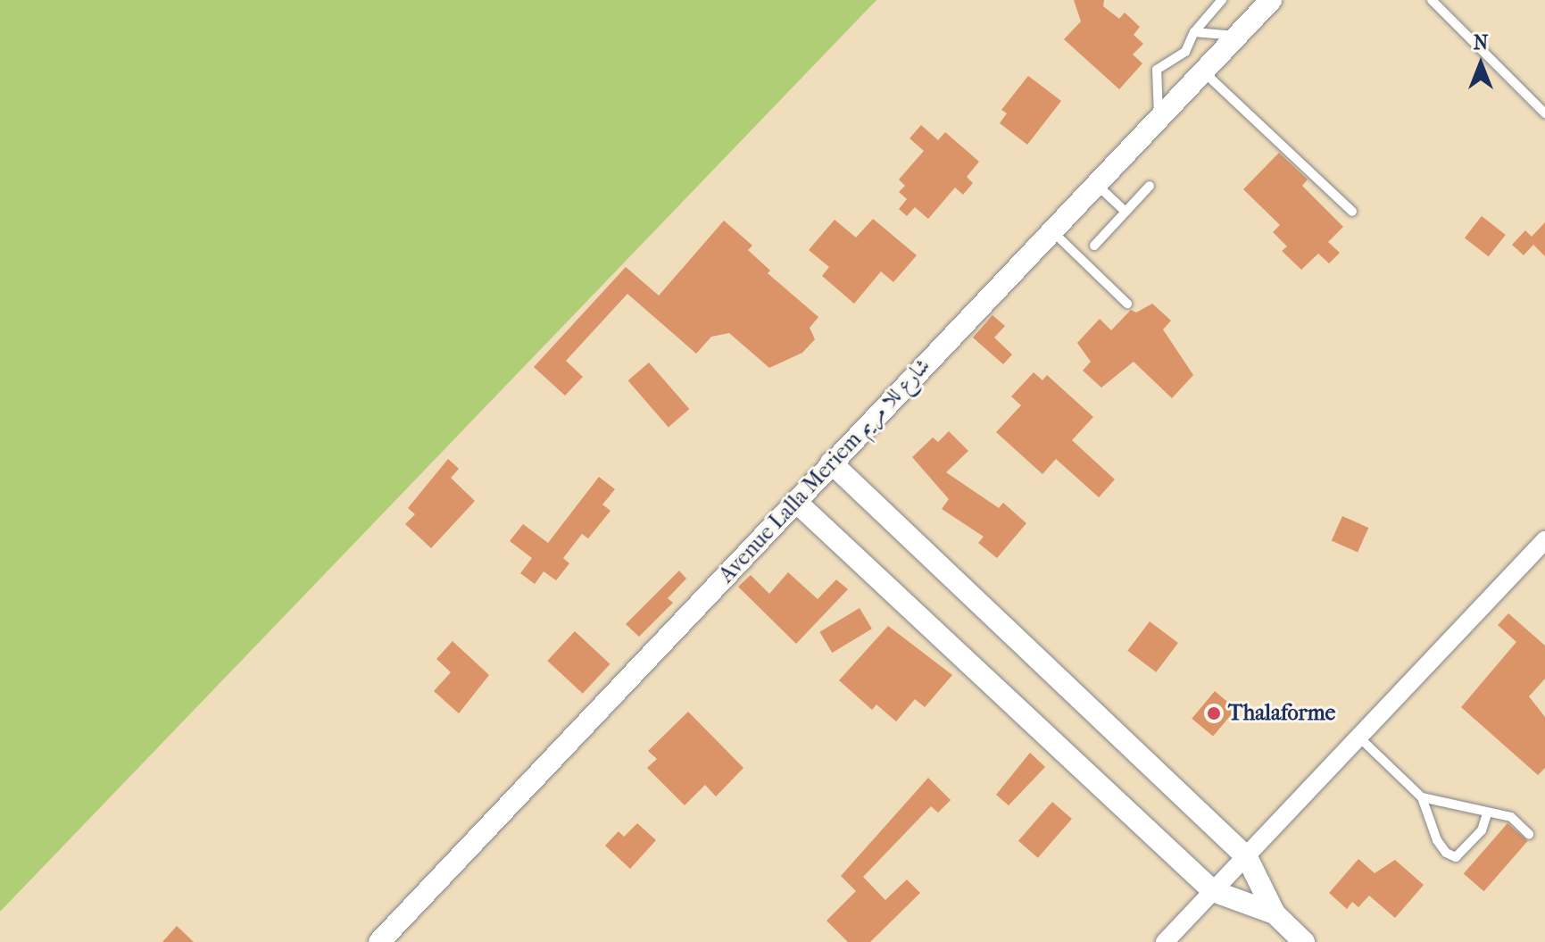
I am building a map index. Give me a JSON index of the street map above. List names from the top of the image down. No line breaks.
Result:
{"streets":{"street":["Avenue Lalla Meriem شارع للا مريم"]},"places":["Thalaforme"],"north":"top"}
